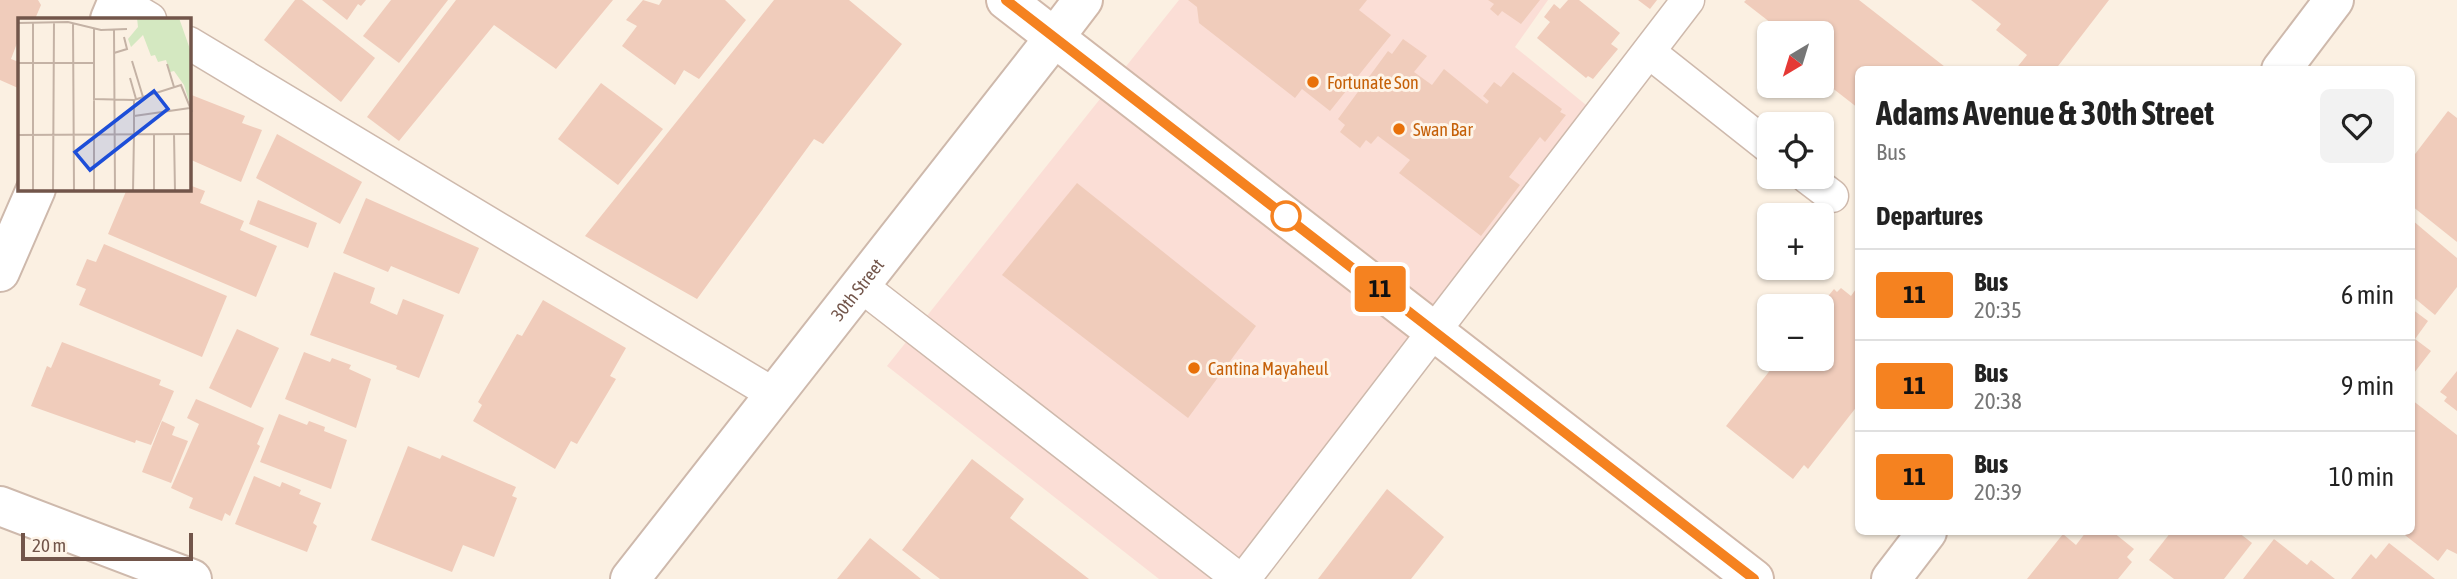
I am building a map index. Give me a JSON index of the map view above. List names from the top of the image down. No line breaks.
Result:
{"streets":{"street":["30th Street"]},"places":["Fortunate Son","Swan Bar","Cantina Mayaheul"],"lines":["bus line 11"],"scale_bar":"20 m","north":"bottom left","page":{"on_map":"11","map_buttons":["+","−"],"heading":[["Adams Avenue & 30th Street","Bus"],"Departures"],"list":[{"mark":"11","name":"Bus","note":"20:35","value":"6 min"},{"mark":"11","name":"Bus","note":"20:38","value":"9 min"},{"mark":"11","name":"Bus","note":"20:39","value":"10 min"}],"scale":"20 m"}}
